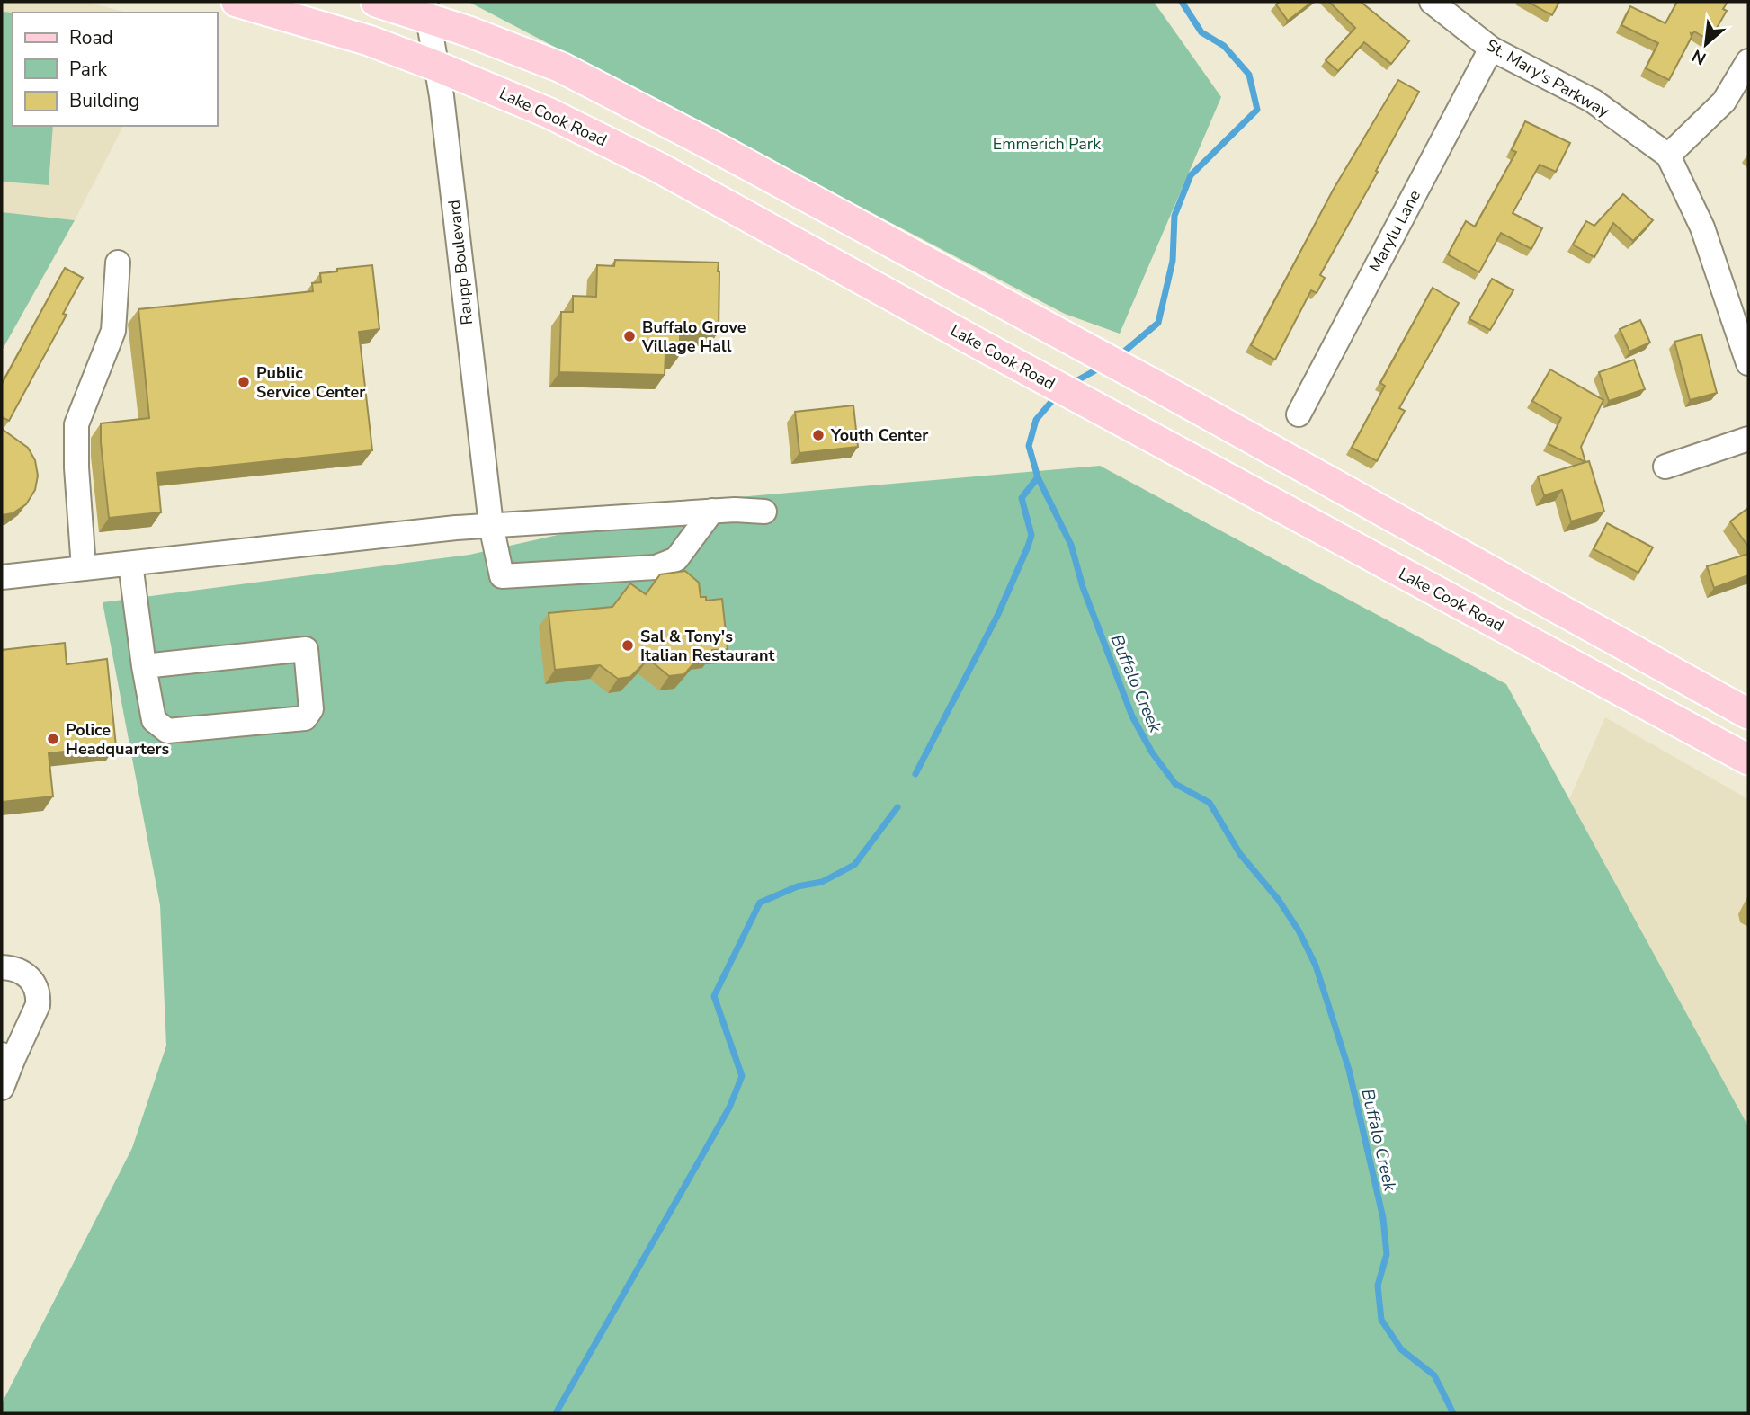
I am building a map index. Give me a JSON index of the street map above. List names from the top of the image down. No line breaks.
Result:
{"streets":{"main road":["Lake Cook Road"],"street":["St. Mary's Parkway","Marylu Lane","Raupp Boulevard"]},"crossings":[["St. Mary's Parkway","Marylu Lane"],["Lake Cook Road","Raupp Boulevard"]],"water":["Buffalo Creek"],"parks":["Emmerich Park"],"places":["Buffalo Grove Village Hall","Public Service Center","Youth Center","Sal & Tony's Italian Restaurant","Police Headquarters"],"legend":["Road","Park","Building"],"north":"bottom left"}
